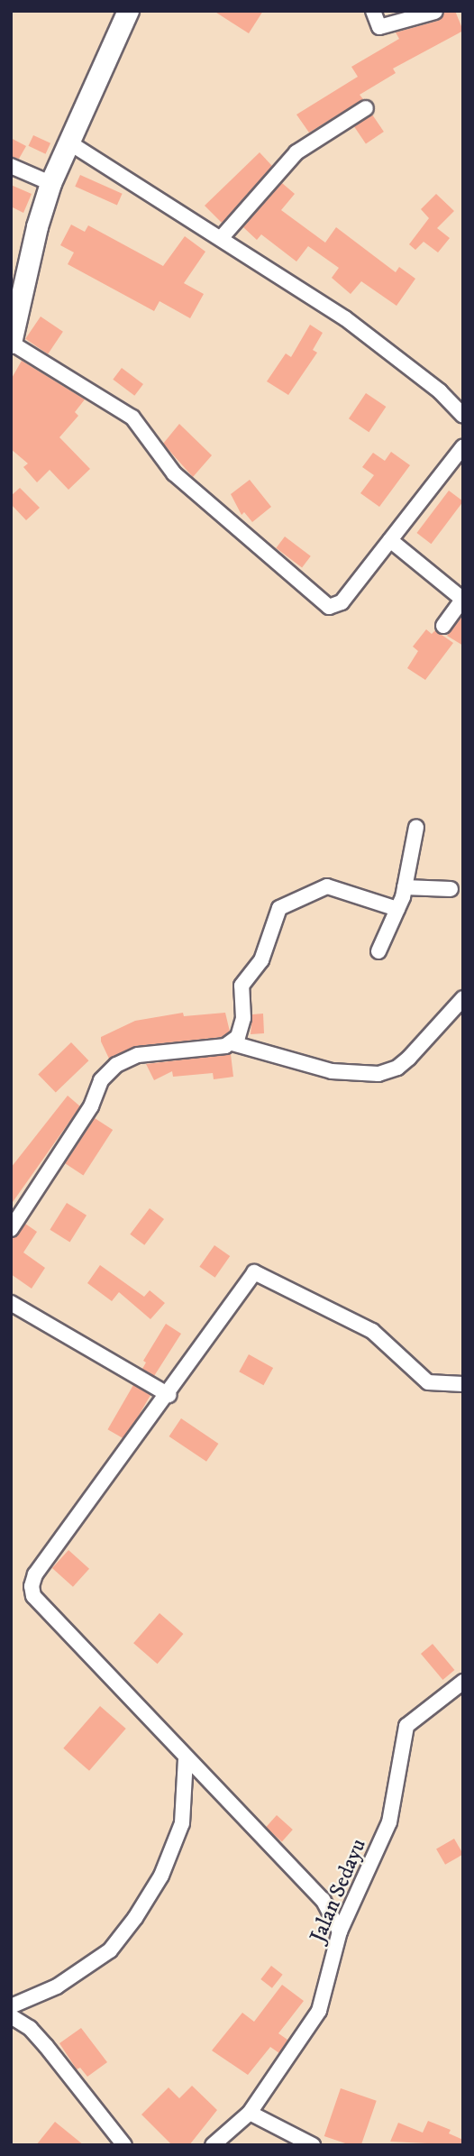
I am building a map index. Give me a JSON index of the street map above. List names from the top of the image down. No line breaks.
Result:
{"streets":{"street":["Jalan Sedayu"]}}
